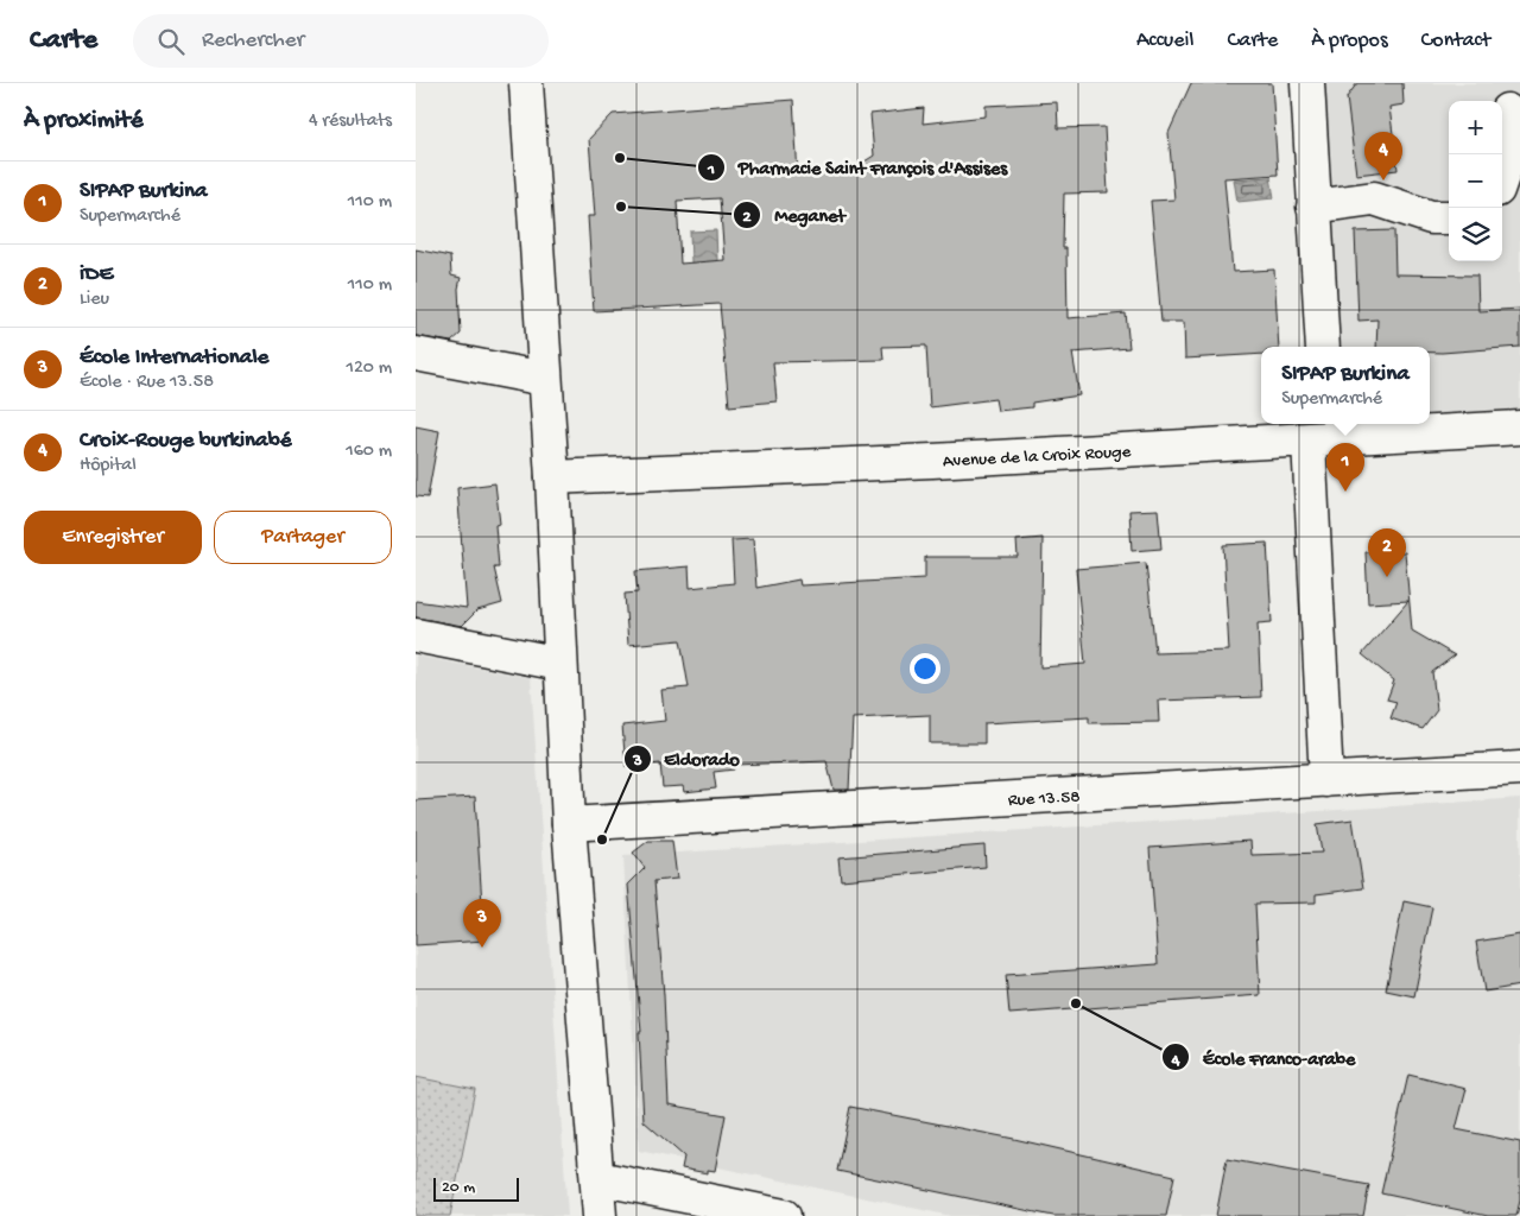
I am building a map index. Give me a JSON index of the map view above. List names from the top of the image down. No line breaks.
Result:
{"streets":{"street":["Avenue de la Croix Rouge","Rue 13.58"]},"places":["Pharmacie Saint François d'Assises","Meganet","Eldorado","École Franco-arabe"],"scale_bar":"20 m","page":{"header":"Carte","search":"Rechercher","nav":["Accueil","Carte","À propos","Contact"],"heading":["À proximité","4 résultats"],"map_buttons":["+","−"],"pins":["4","1","2","3"],"list":[{"mark":"1","name":"SIPAP Burkina","note":"Supermarché","value":"110 m"},{"mark":"2","name":"iDE","note":"Lieu","value":"110 m"},{"mark":"3","name":"École Internationale","note":"École · Rue 13.58","value":"120 m"},{"mark":"4","name":"Croix-Rouge burkinabé","note":"Hôpital","value":"160 m"}],"popup":["SIPAP Burkina","Supermarché"],"buttons":["Enregistrer","Partager"],"scale":"20 m"}}
